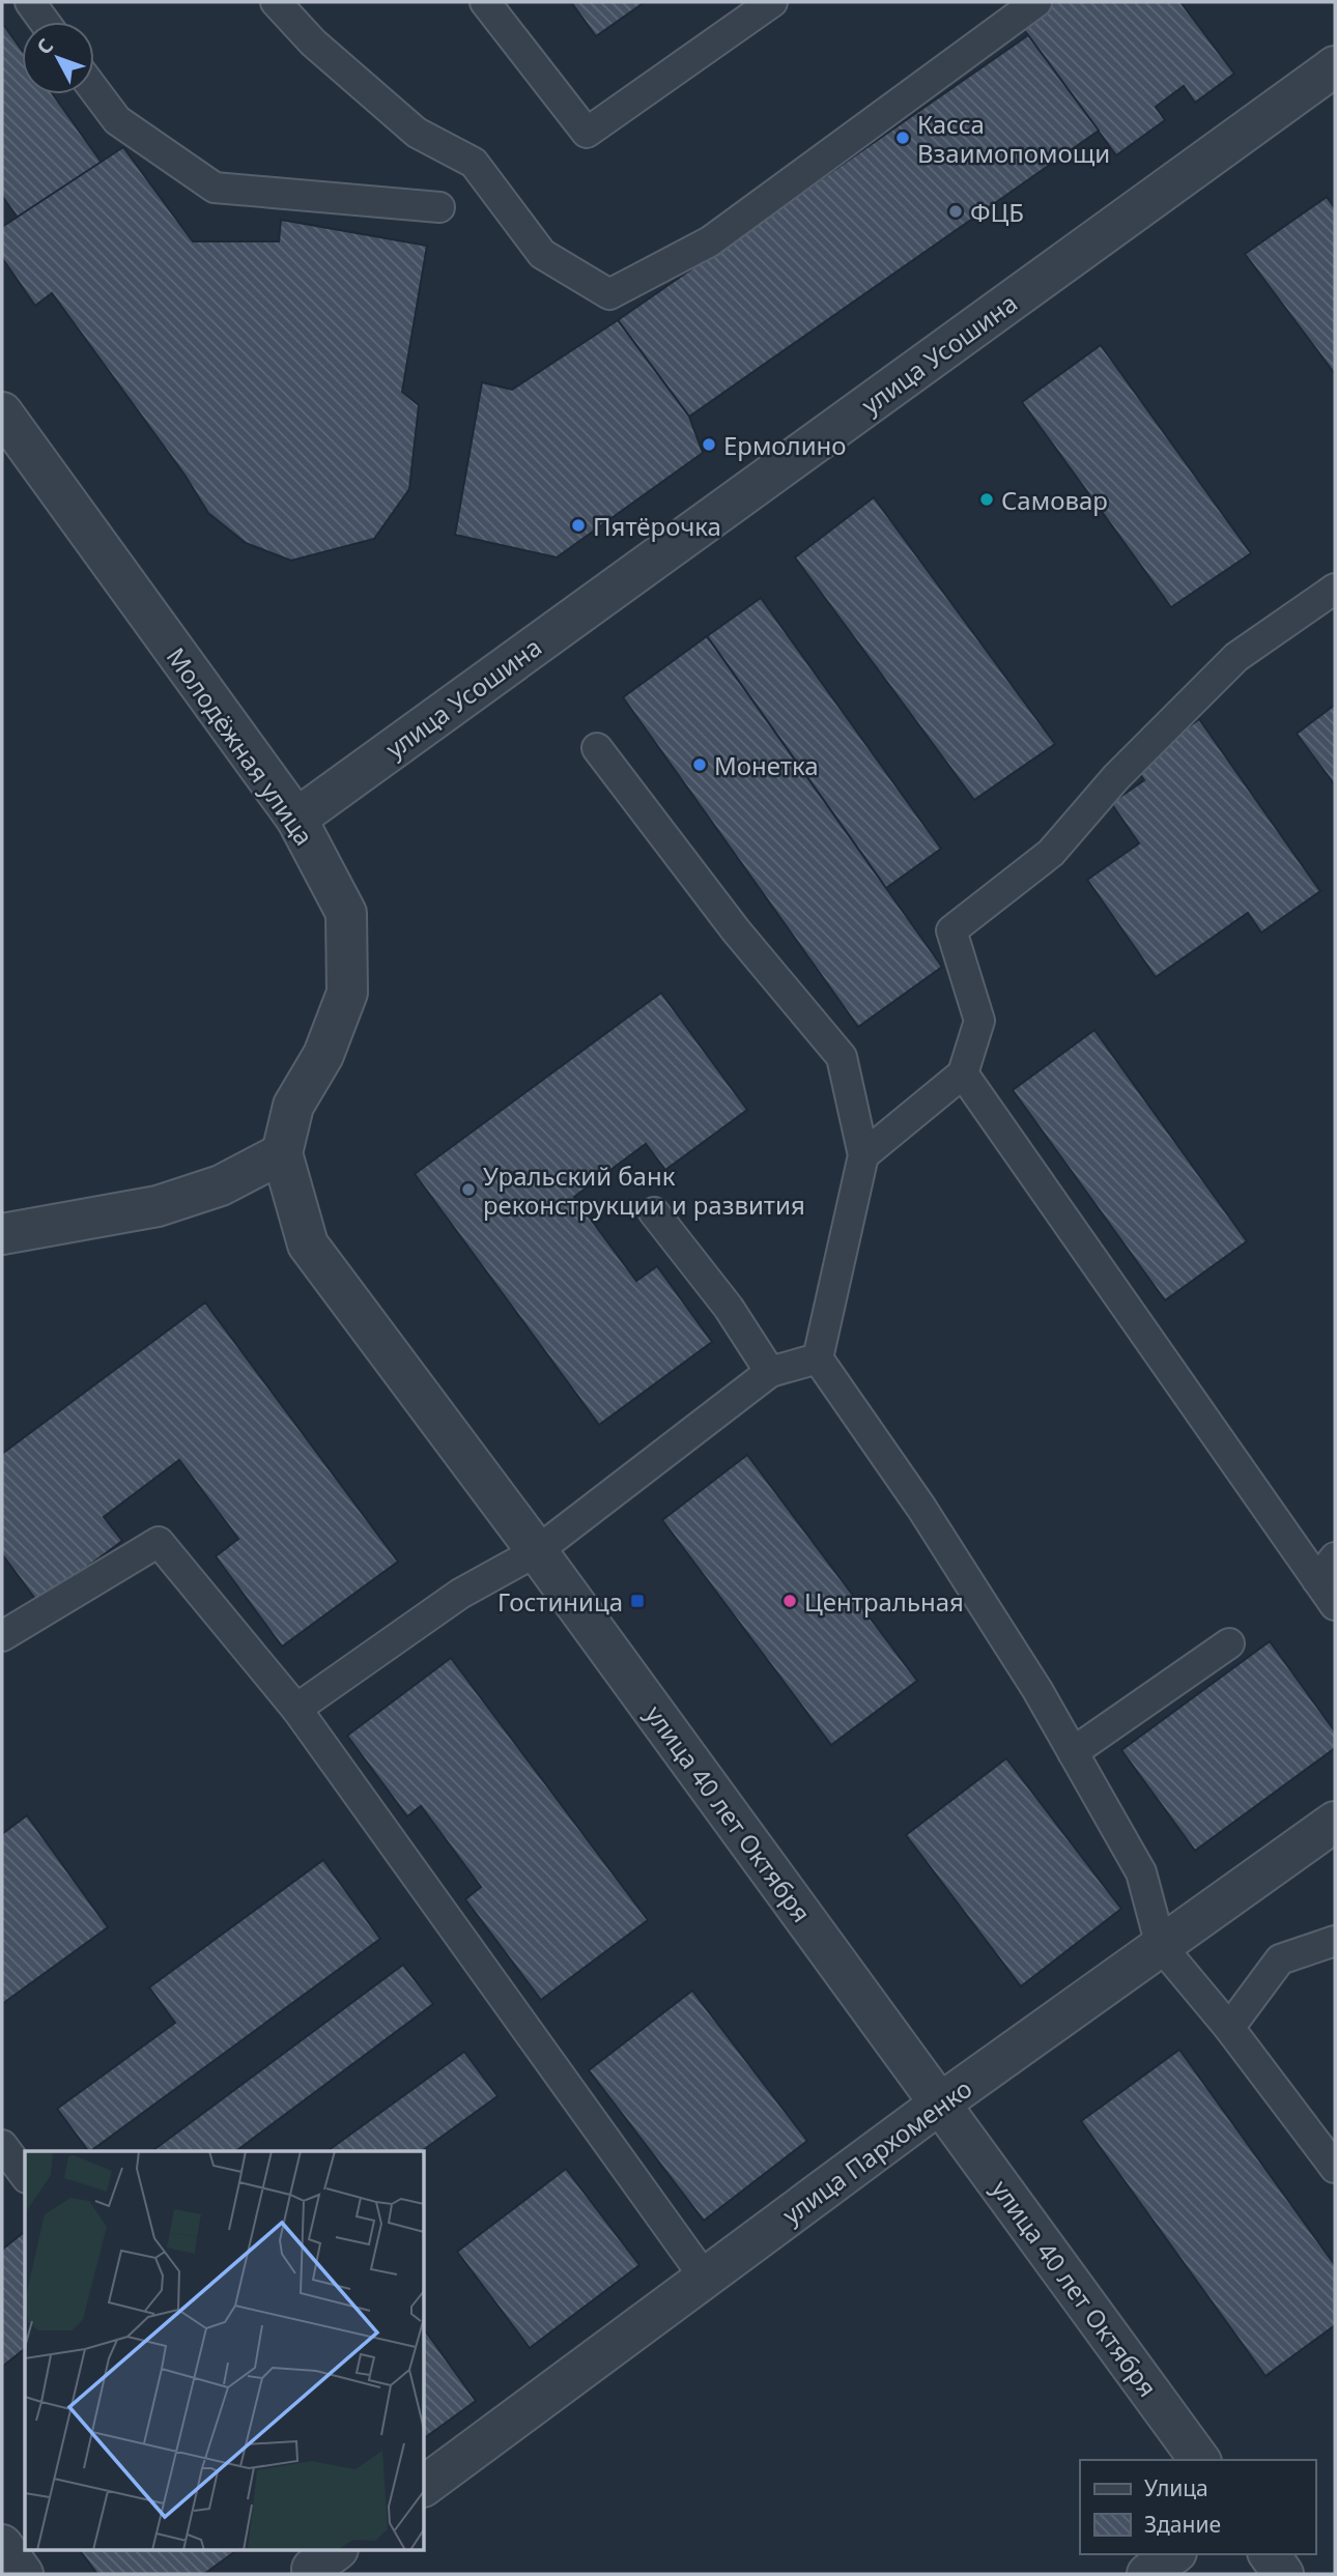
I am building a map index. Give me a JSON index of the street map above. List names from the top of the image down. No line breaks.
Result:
{"streets":{"street":["улица Усошина","Молодёжная улица","улица 40 лет Октября","улица Пархоменко"]},"crossings":[["улица Усошина","Молодёжная улица"],["Молодёжная улица","улица 40 лет Октября"],["улица 40 лет Октября","улица Пархоменко"]],"places":{"other":["Касса Взаимопомощи","ФЦБ","Ермолино","Самовар","Пятёрочка","Монетка","Уральский банк реконструкции и развития","Центральная"],"transit":["Гостиница"]},"legend":["Улица","Здание"],"north":"top left"}
